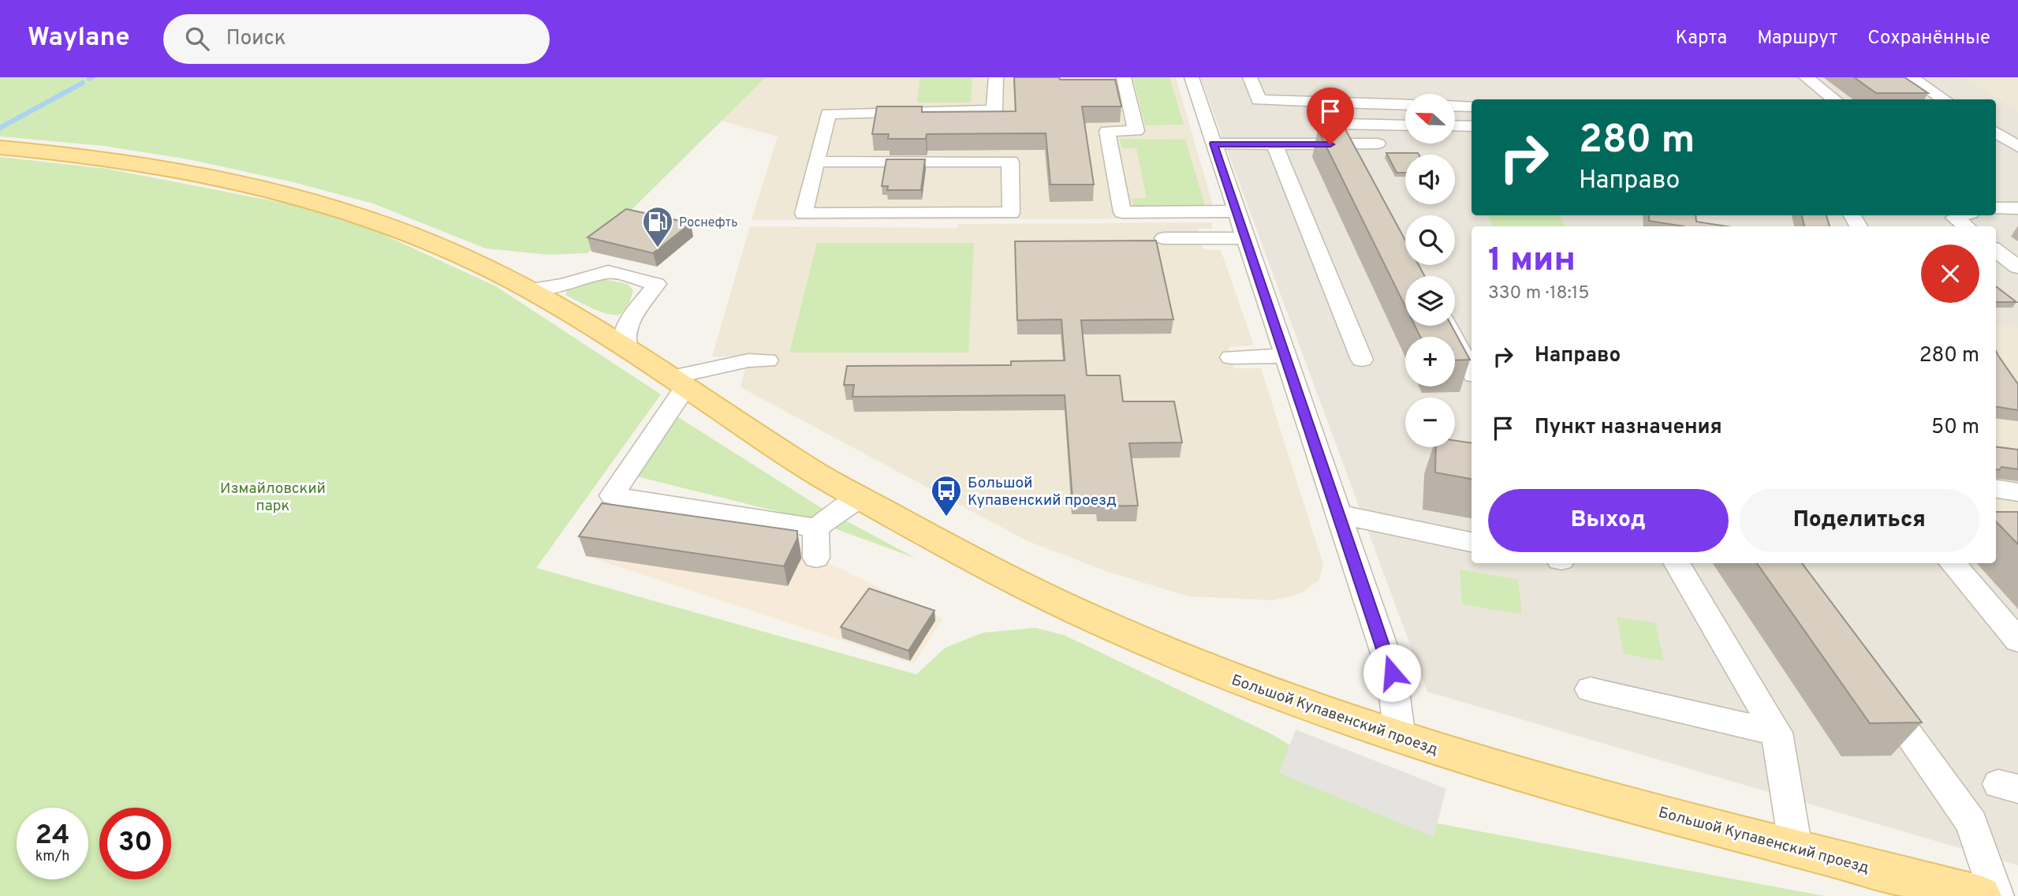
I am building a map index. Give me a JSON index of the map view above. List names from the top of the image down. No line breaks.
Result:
{"streets":{"main road":["Большой Купавенский проезд"]},"parks":["Измайловский парк"],"places":{"fuel station":["Роснефть"],"bus stop":["Большой Купавенский проезд"]},"north":"left","page":{"header":"Waylane","search":"Поиск","nav":["Карта","Маршрут","Сохранённые"],"map_buttons":["+","−"],"turn":["280 m","Направо"],"heading":["1 мин","330 m · 18:15"],"list":[{"name":"Направо","value":"280 m"},{"name":"Пункт назначения","value":"50 m"}],"buttons":["Выход","Поделиться"],"speed":"24 km/h","limit":"30"}}
